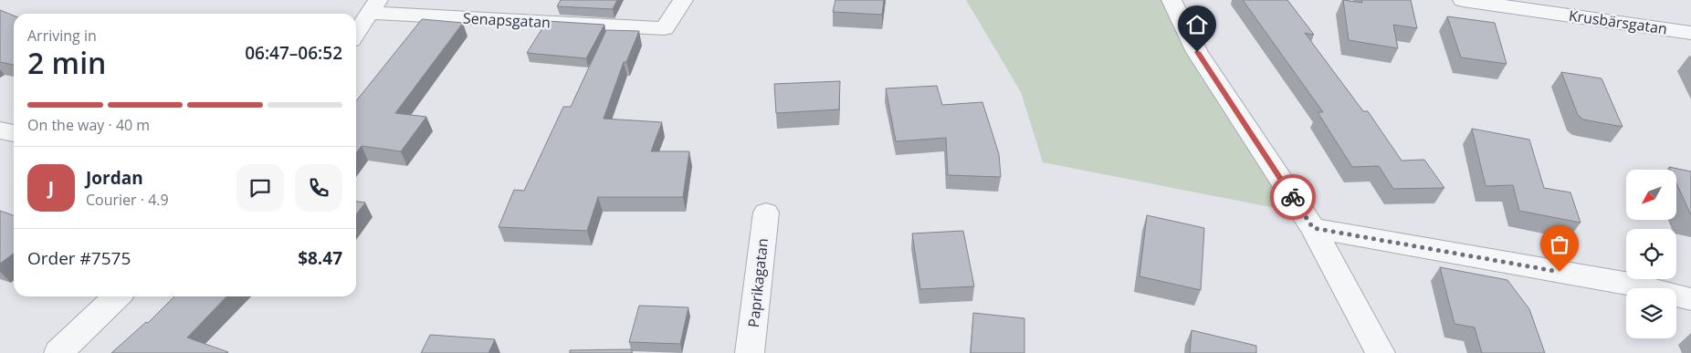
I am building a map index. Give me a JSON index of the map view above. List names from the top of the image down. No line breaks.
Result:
{"streets":{"street":["Senapsgatan","Krusbärsgatan","Paprikagatan"]},"north":"bottom left","page":{"heading":["2 min","Arriving in","06:47–06:52"],"panel":["Jordan","Courier · 4.9","Order #7575","$8.47"],"bar":"On the way · 40 m","round":"J"}}
